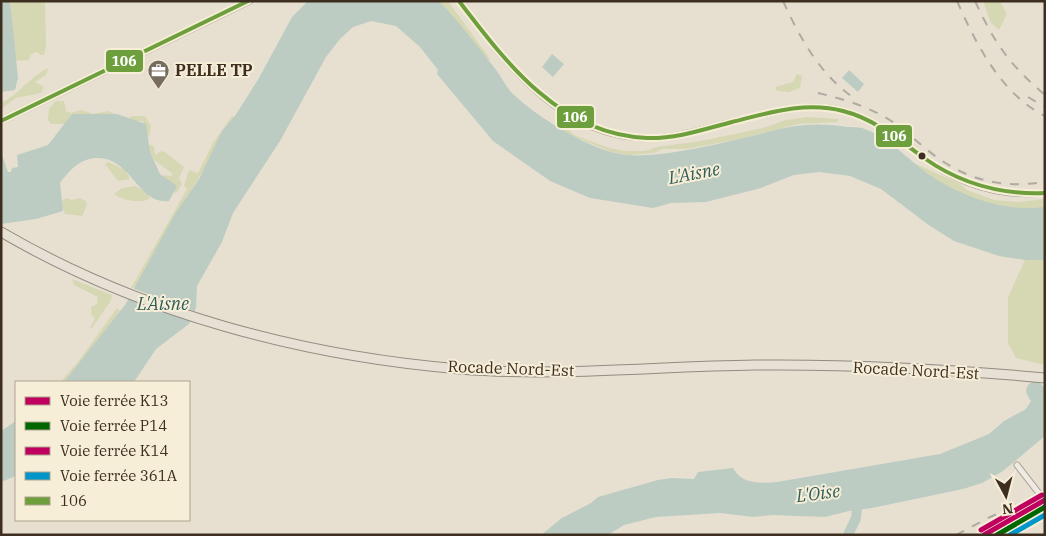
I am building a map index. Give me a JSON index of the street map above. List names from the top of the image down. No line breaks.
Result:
{"streets":{"main road":["Rocade Nord-Est"]},"water":["L'Aisne","L'Oise"],"places":{"office":["PELLE TP"]},"lines":["transit line 106","rail line K14","rail line K13","rail line P14","rail line 361A"],"legend":["Voie ferrée K13","Voie ferrée P14","Voie ferrée K14","Voie ferrée 361A","106"],"north":"bottom"}
